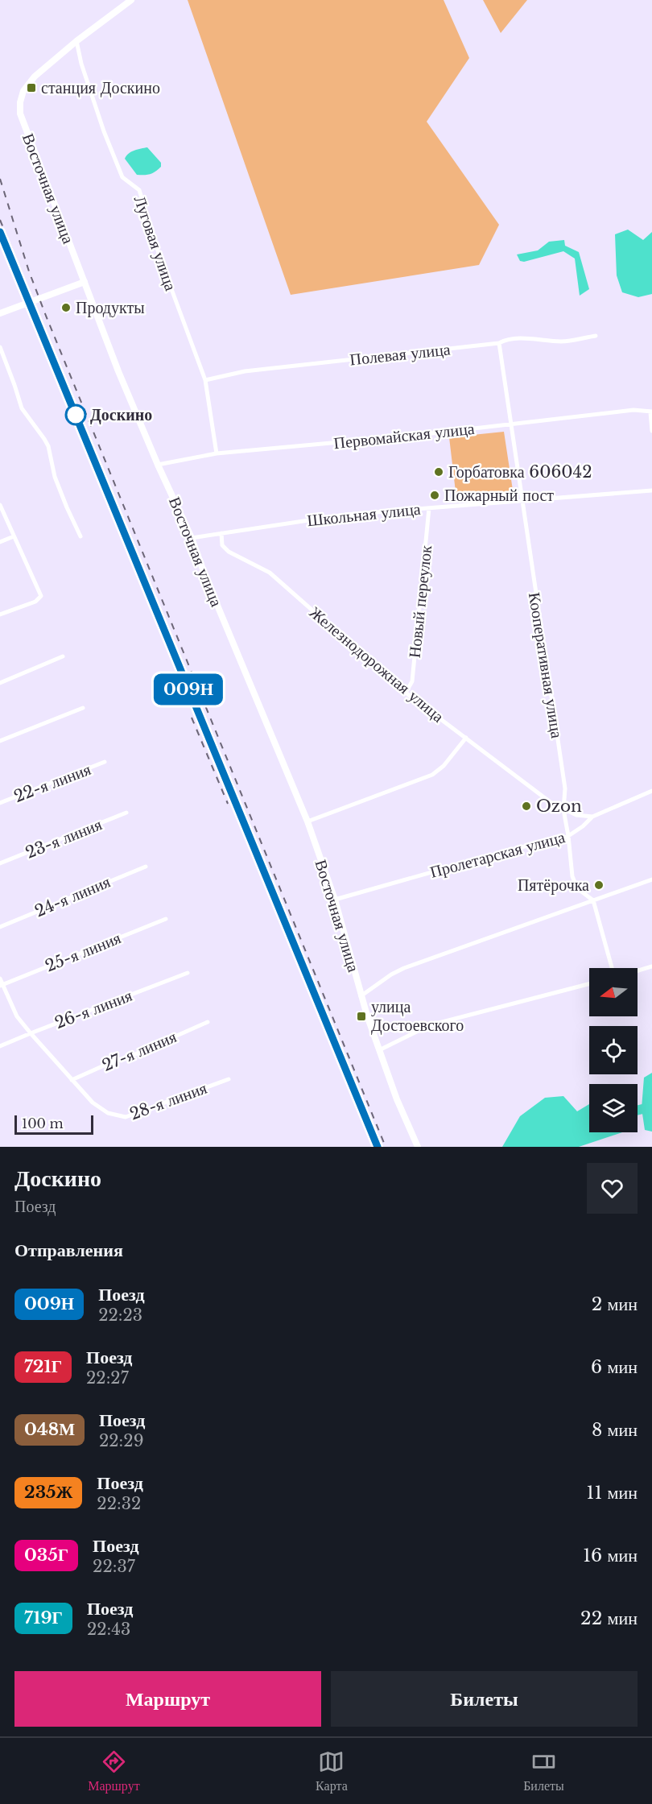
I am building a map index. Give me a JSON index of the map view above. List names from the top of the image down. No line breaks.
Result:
{"streets":{"main road":["Восточная улица"],"street":["Луговая улица","Полевая улица","Первомайская улица","Школьная улица","Новый переулок","Железнодорожная улица","Кооперативная улица","22-я линия","23-я линия","Пролетарская улица","24-я линия","25-я линия","26-я линия","27-я линия","28-я линия"]},"crossings":[["Восточная улица","Луговая улица"],["Восточная улица","Первомайская улица"],["Восточная улица","Школьная улица"],["Восточная улица","Пролетарская улица"],["Луговая улица","Полевая улица"],["Луговая улица","Первомайская улица"],["Полевая улица","Кооперативная улица"],["Первомайская улица","Кооперативная улица"],["Школьная улица","Новый переулок"],["Школьная улица","Железнодорожная улица"],["Школьная улица","Кооперативная улица"],["Новый переулок","Железнодорожная улица"],["Железнодорожная улица","Кооперативная улица"],["Железнодорожная улица","Пролетарская улица"],["Кооперативная улица","Пролетарская улица"],["27-я линия","28-я линия"]],"places":{"transit":["станция Доскино","улица Достоевского"],"other":["Продукты","Доскино","Горбатовка 606042","Пожарный пост","Ozon","Пятёрочка"]},"scale_bar":"100 m","north":"left","page":{"on_map":"009Н","scale":"100 m","heading":[["Доскино","Поезд"],"Отправления"],"list":[{"mark":"009Н","name":"Поезд","note":"22:23","value":"2 мин"},{"mark":"721Г","name":"Поезд","note":"22:27","value":"6 мин"},{"mark":"048М","name":"Поезд","note":"22:29","value":"8 мин"},{"mark":"235Ж","name":"Поезд","note":"22:32","value":"11 мин"},{"mark":"035Г","name":"Поезд","note":"22:37","value":"16 мин"},{"mark":"719Г","name":"Поезд","note":"22:43","value":"22 мин"}],"buttons":["Маршрут","Билеты"],"tabs":["Маршрут","Карта","Билеты"]}}
